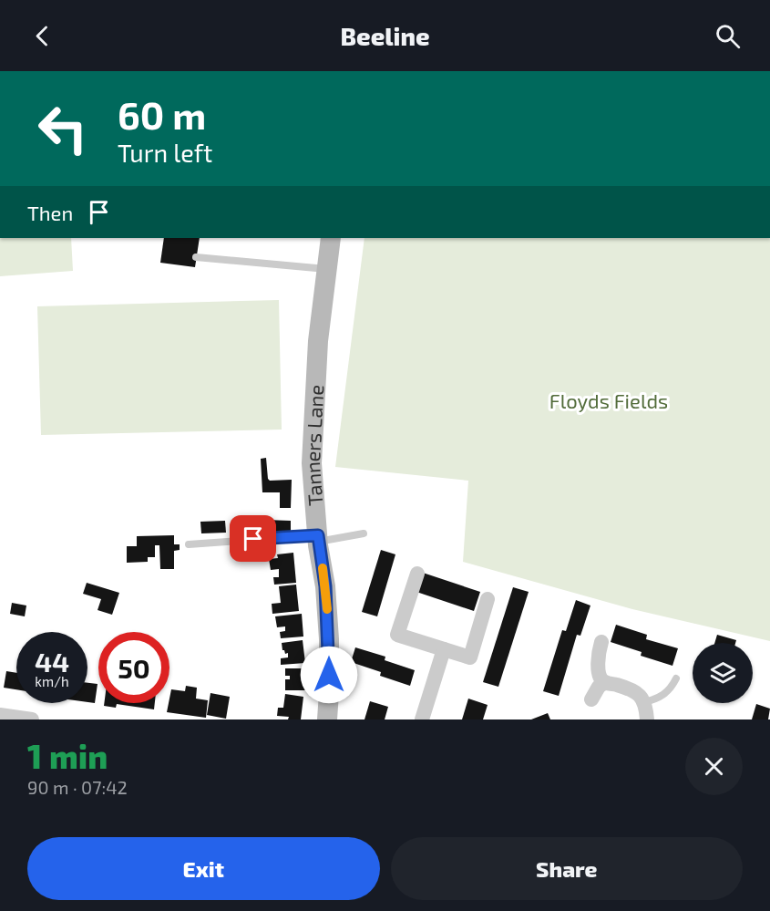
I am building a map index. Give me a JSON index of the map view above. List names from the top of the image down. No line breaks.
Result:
{"streets":{"main road":["Tanners Lane"]},"parks":["Floyds Fields"],"page":{"header":"Beeline","turn":["60 m","Turn left"],"then":"Then","speed":"44 km/h","limit":"50","heading":["1 min","90 m · 07:42"],"buttons":["Exit","Share"]}}
